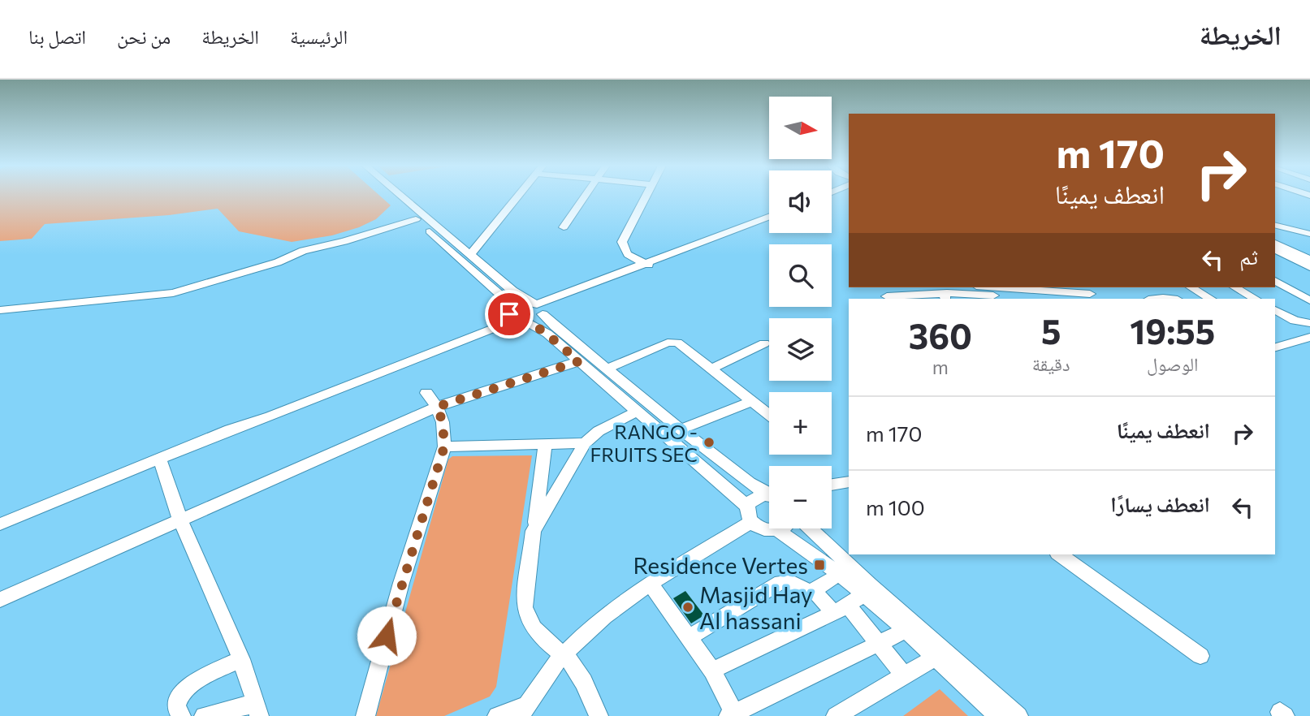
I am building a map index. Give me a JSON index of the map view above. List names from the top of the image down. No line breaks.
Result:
{"places":{"other":["RANGO - FRUITS SEC","Masjid Hay Al hassani"],"transit":["Residence Vertes"]},"north":"right","page":{"header":"الخريطة","nav":["الرئيسية","الخريطة","من نحن","اتصل بنا"],"map_buttons":["+","−"],"turn":["170 m","انعطف يمينًا"],"then":"ثم","eta":["19:55","الوصول","5","دقيقة","360","m"],"list":[{"name":"انعطف يمينًا","value":"170 m"},{"name":"انعطف يسارًا","value":"100 m"}]}}
